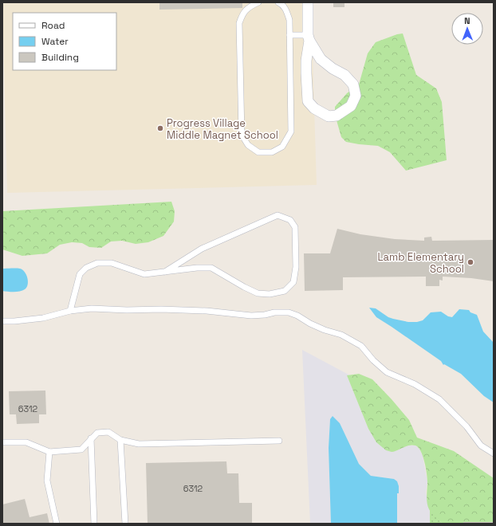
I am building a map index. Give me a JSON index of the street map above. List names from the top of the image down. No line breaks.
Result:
{"places":["Progress Village Middle Magnet School","Lamb Elementary School"],"house_numbers":["6312","6312"],"legend":["Road","Water","Building"],"north":"top"}
